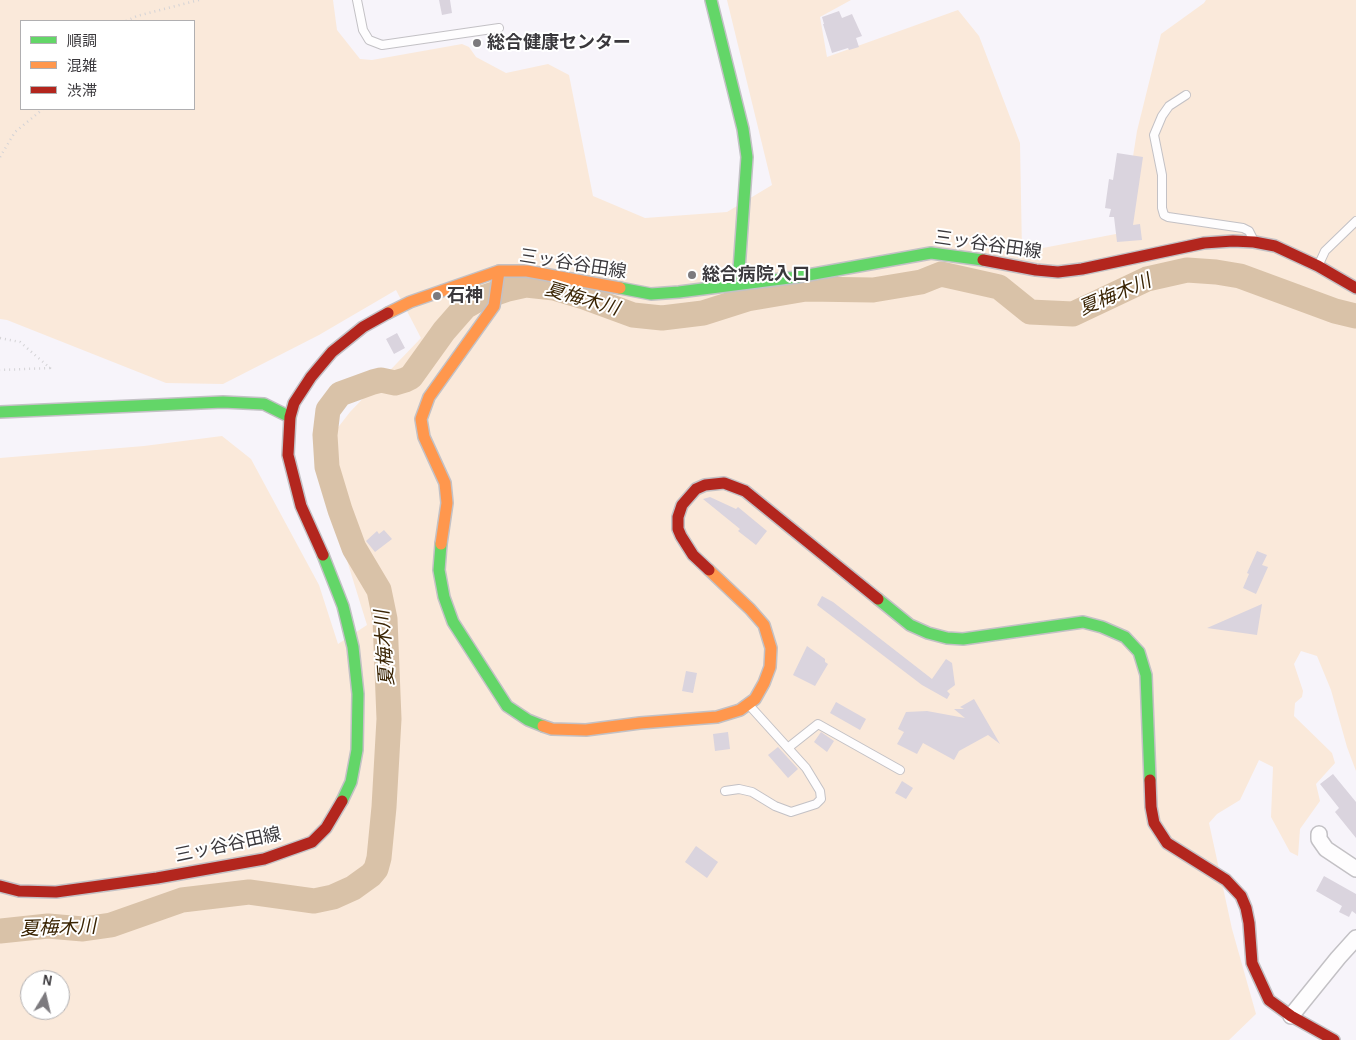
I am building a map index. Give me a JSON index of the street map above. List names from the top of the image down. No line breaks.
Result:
{"streets":{"main road":["三ッ谷谷田線"]},"water":["夏梅木川"],"places":["総合健康センター","総合病院入口","石神"],"legend":["順調","混雑","渋滞"],"north":"top"}
